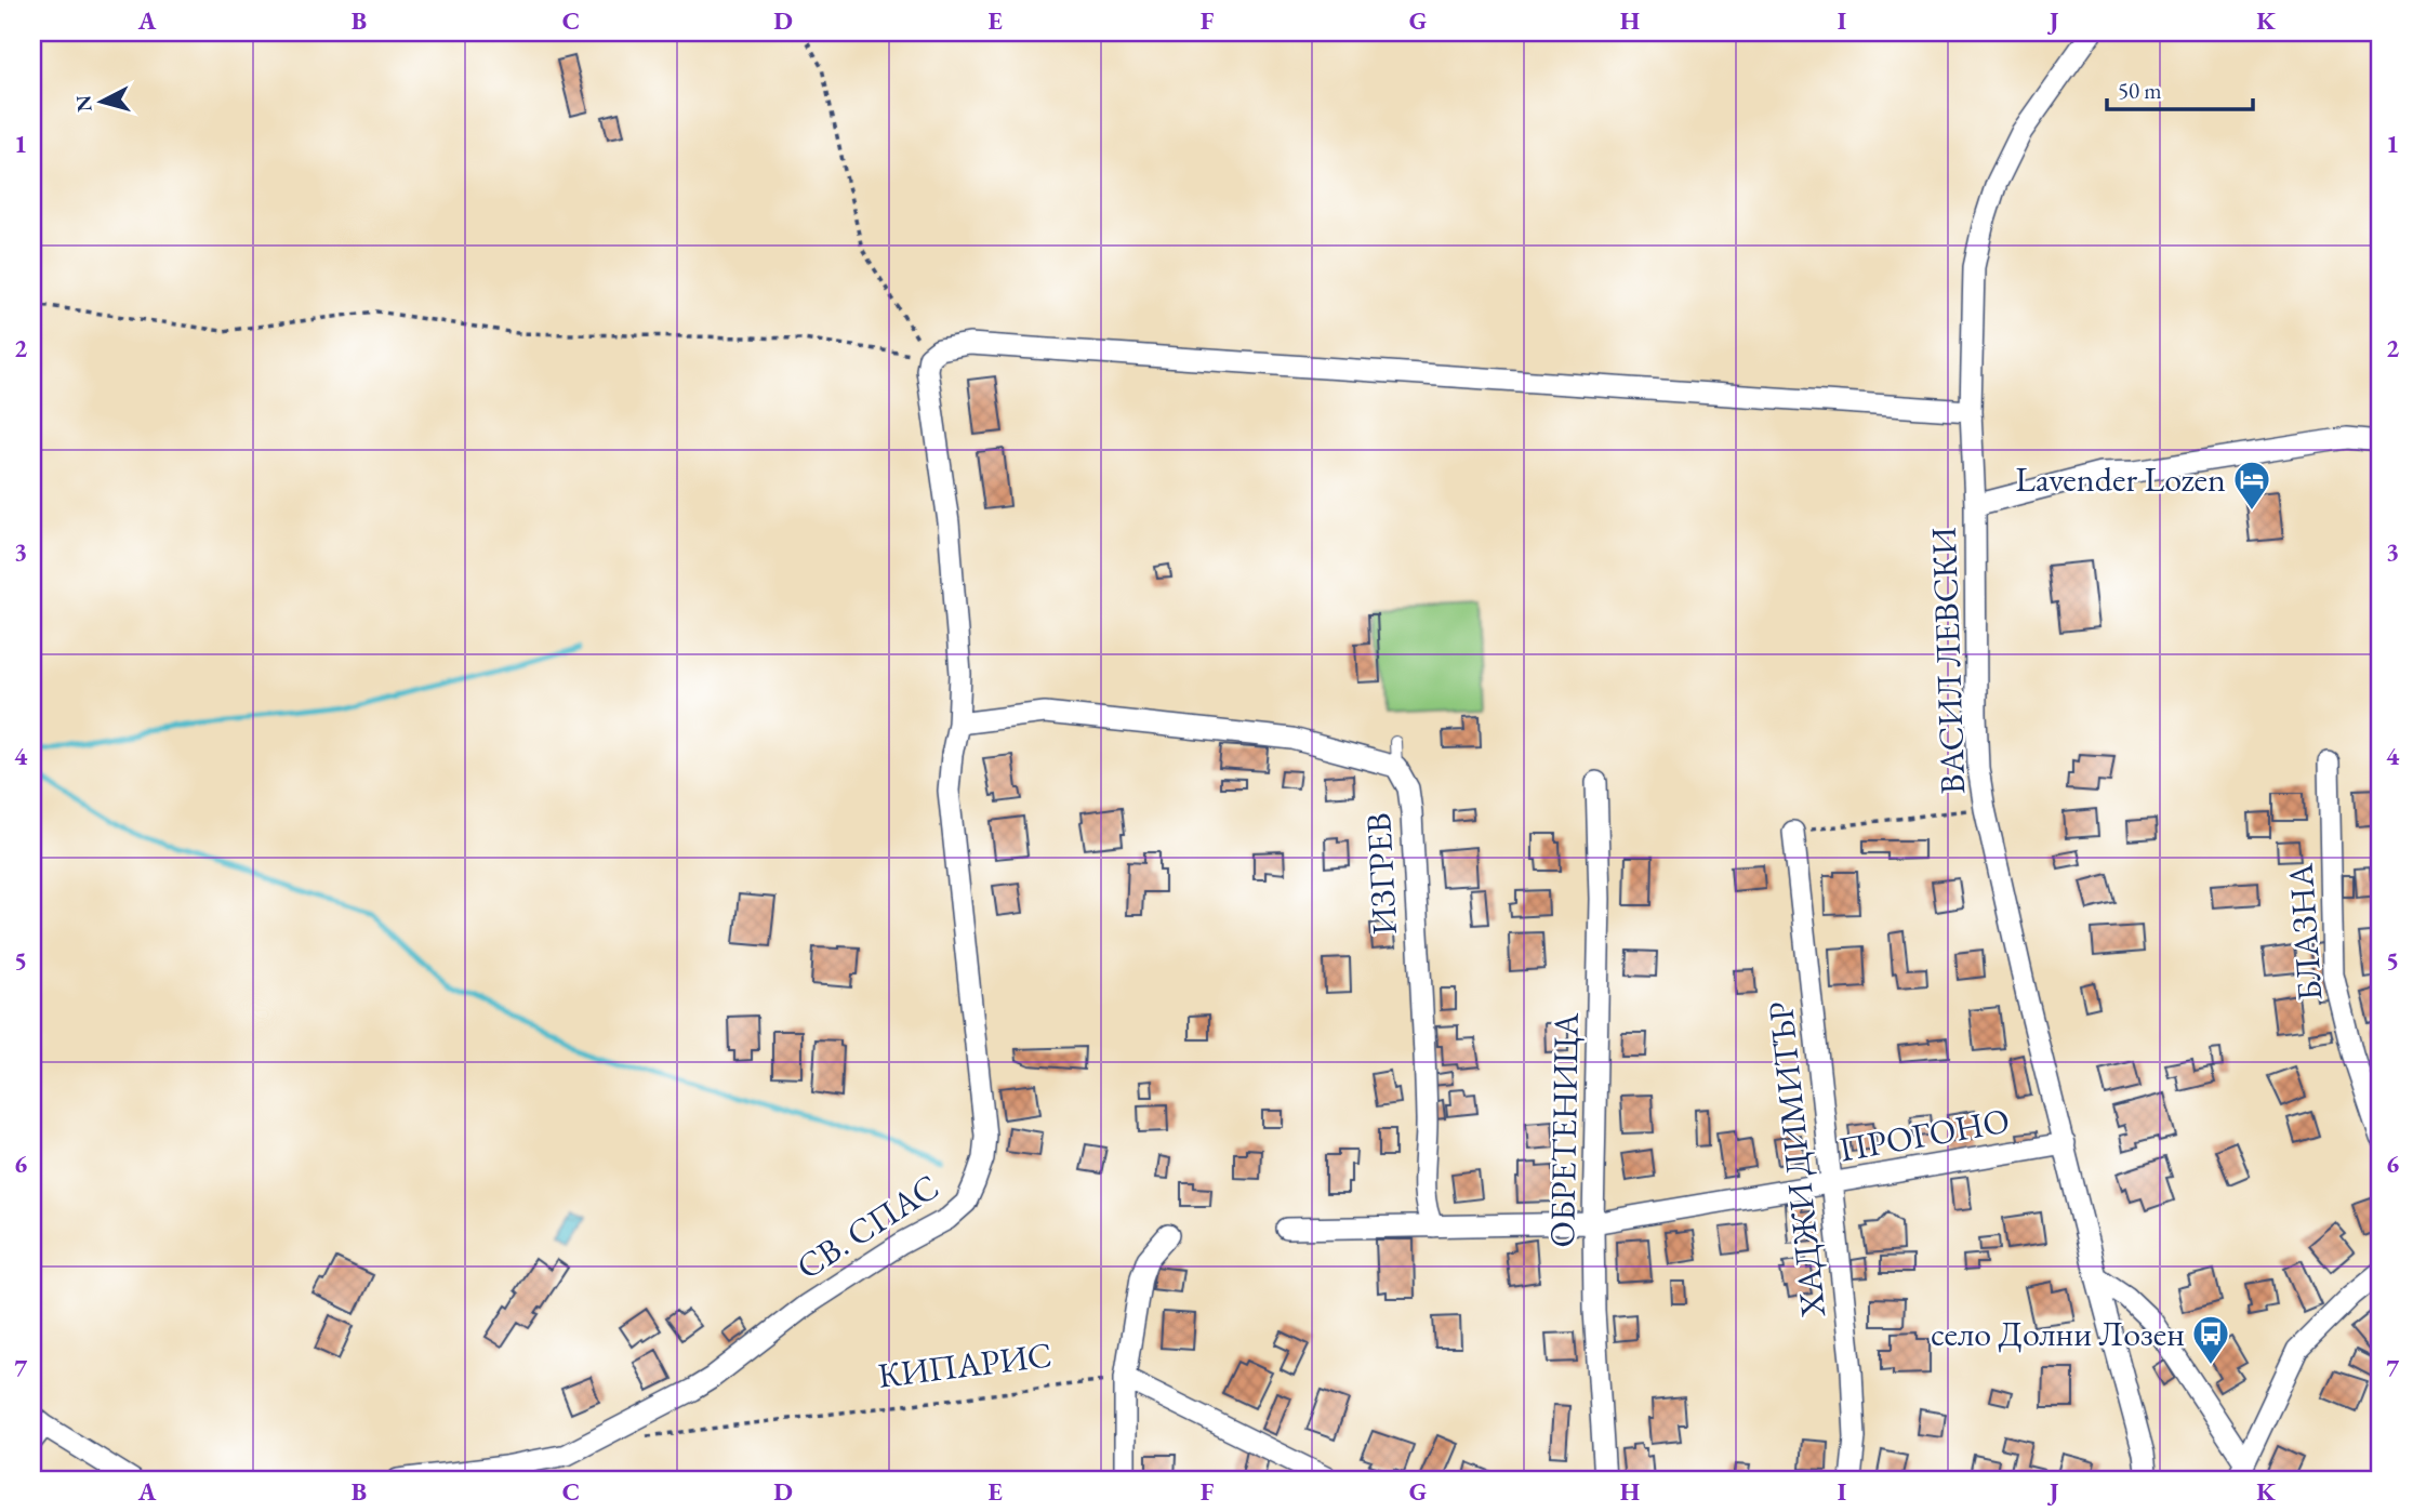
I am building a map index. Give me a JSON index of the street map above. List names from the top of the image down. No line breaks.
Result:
{"streets":{"street":["ВАСИЛ ЛЕВСКИ","ИЗГРЕВ","БЛАЗНА","ОБРЕТЕНИЦА","ПРОГОНО","ХАДЖИ ДИМИТЪР","СВ. СПАС"],"path":["КИПАРИС"]},"crossings":[["ВАСИЛ ЛЕВСКИ","ПРОГОНО"],["ИЗГРЕВ","ПРОГОНО"],["ИЗГРЕВ","СВ. СПАС"],["ОБРЕТЕНИЦА","ПРОГОНО"],["ПРОГОНО","ХАДЖИ ДИМИТЪР"]],"places":{"hotel":["Lavender Lozen"],"bus stop":["село Долни Лозен"]},"scale_bar":"50 m","north":"left","grid":{"columns":["A","B","C","D","E","F","G","H","I","J","K"],"rows":["1","2","3","4","5","6","7"]}}
